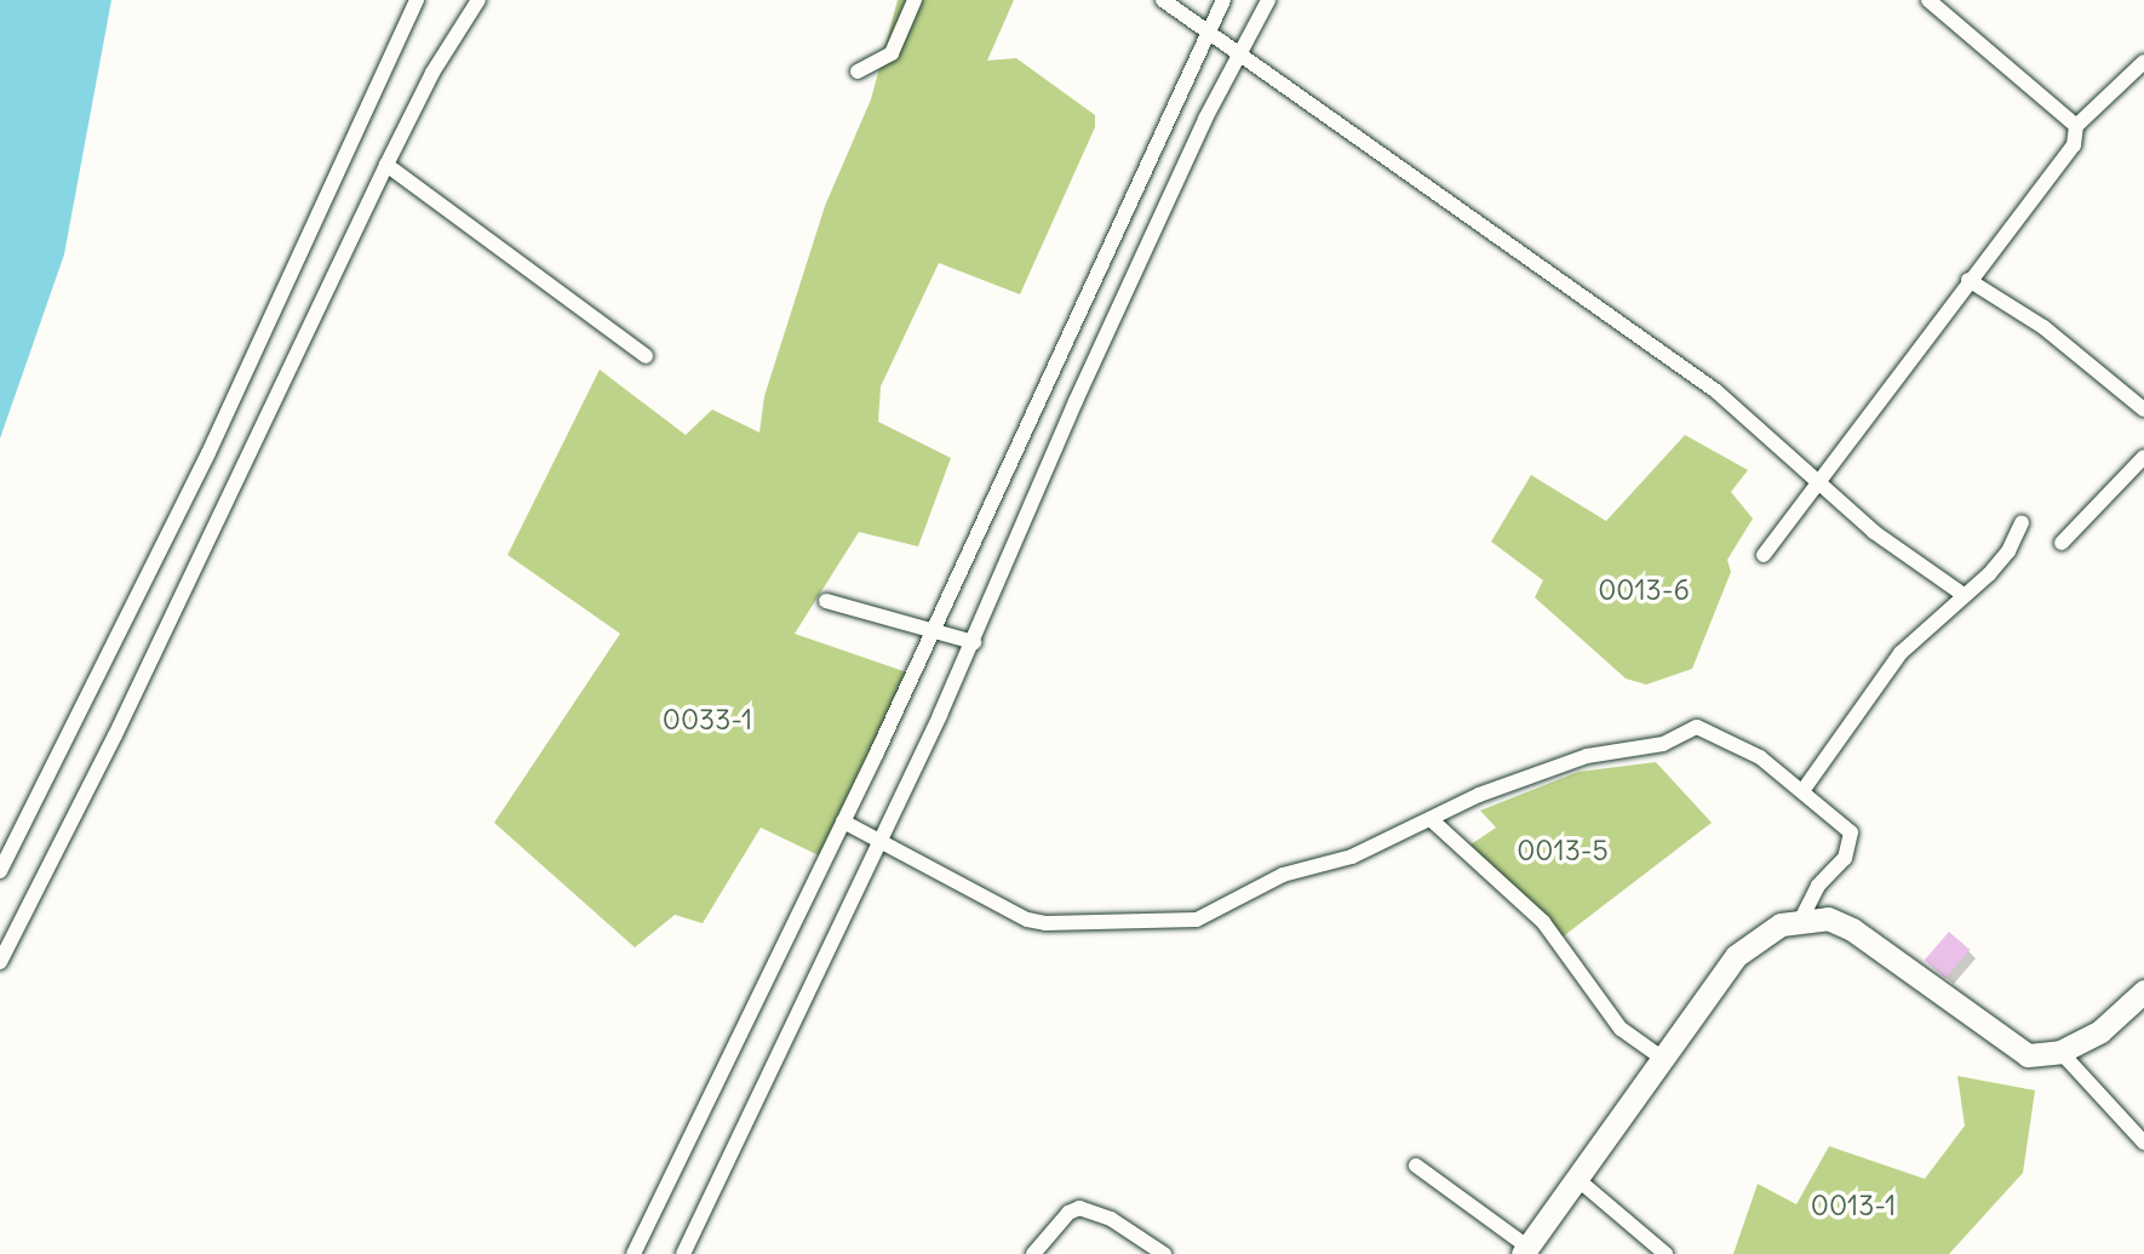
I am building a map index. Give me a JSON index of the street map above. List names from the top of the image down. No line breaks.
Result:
{"parks":["0013-6","0033-1","0013-5","0013-1"]}
